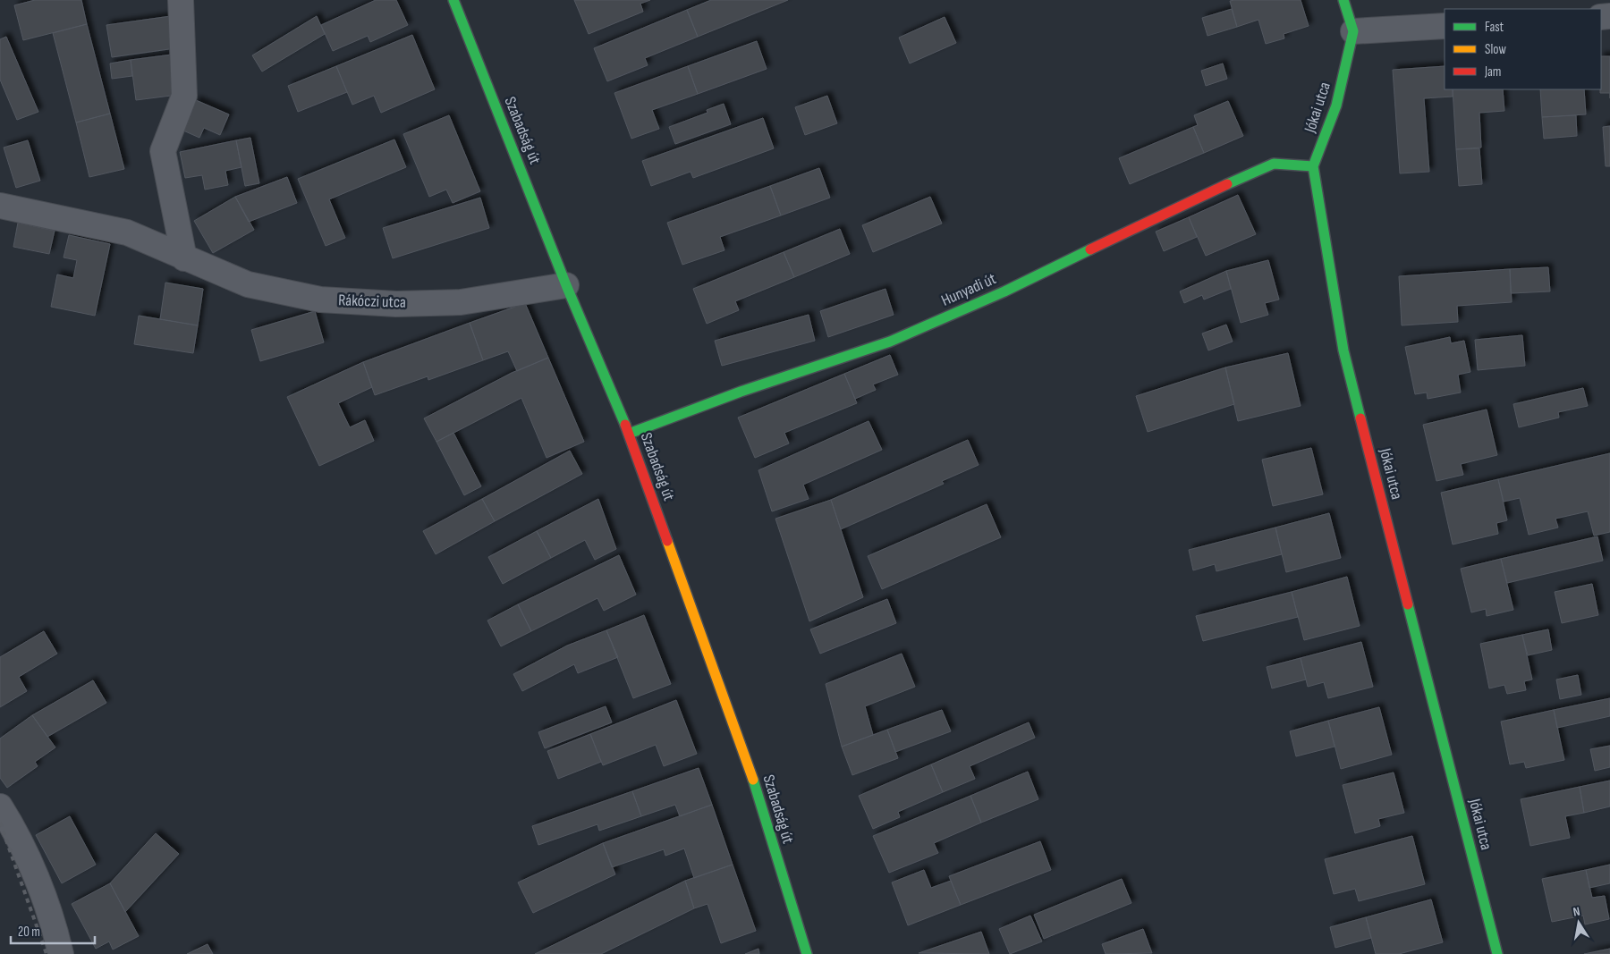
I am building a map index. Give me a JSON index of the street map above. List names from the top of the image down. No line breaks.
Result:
{"streets":{"street":["Jókai utca","Szabadság út","Hunyadi út","Rákóczi utca"]},"crossings":[["Jókai utca","Hunyadi út"],["Szabadság út","Hunyadi út"],["Szabadság út","Rákóczi utca"]],"legend":["Fast","Slow","Jam"],"scale_bar":"20 m","north":"top"}
